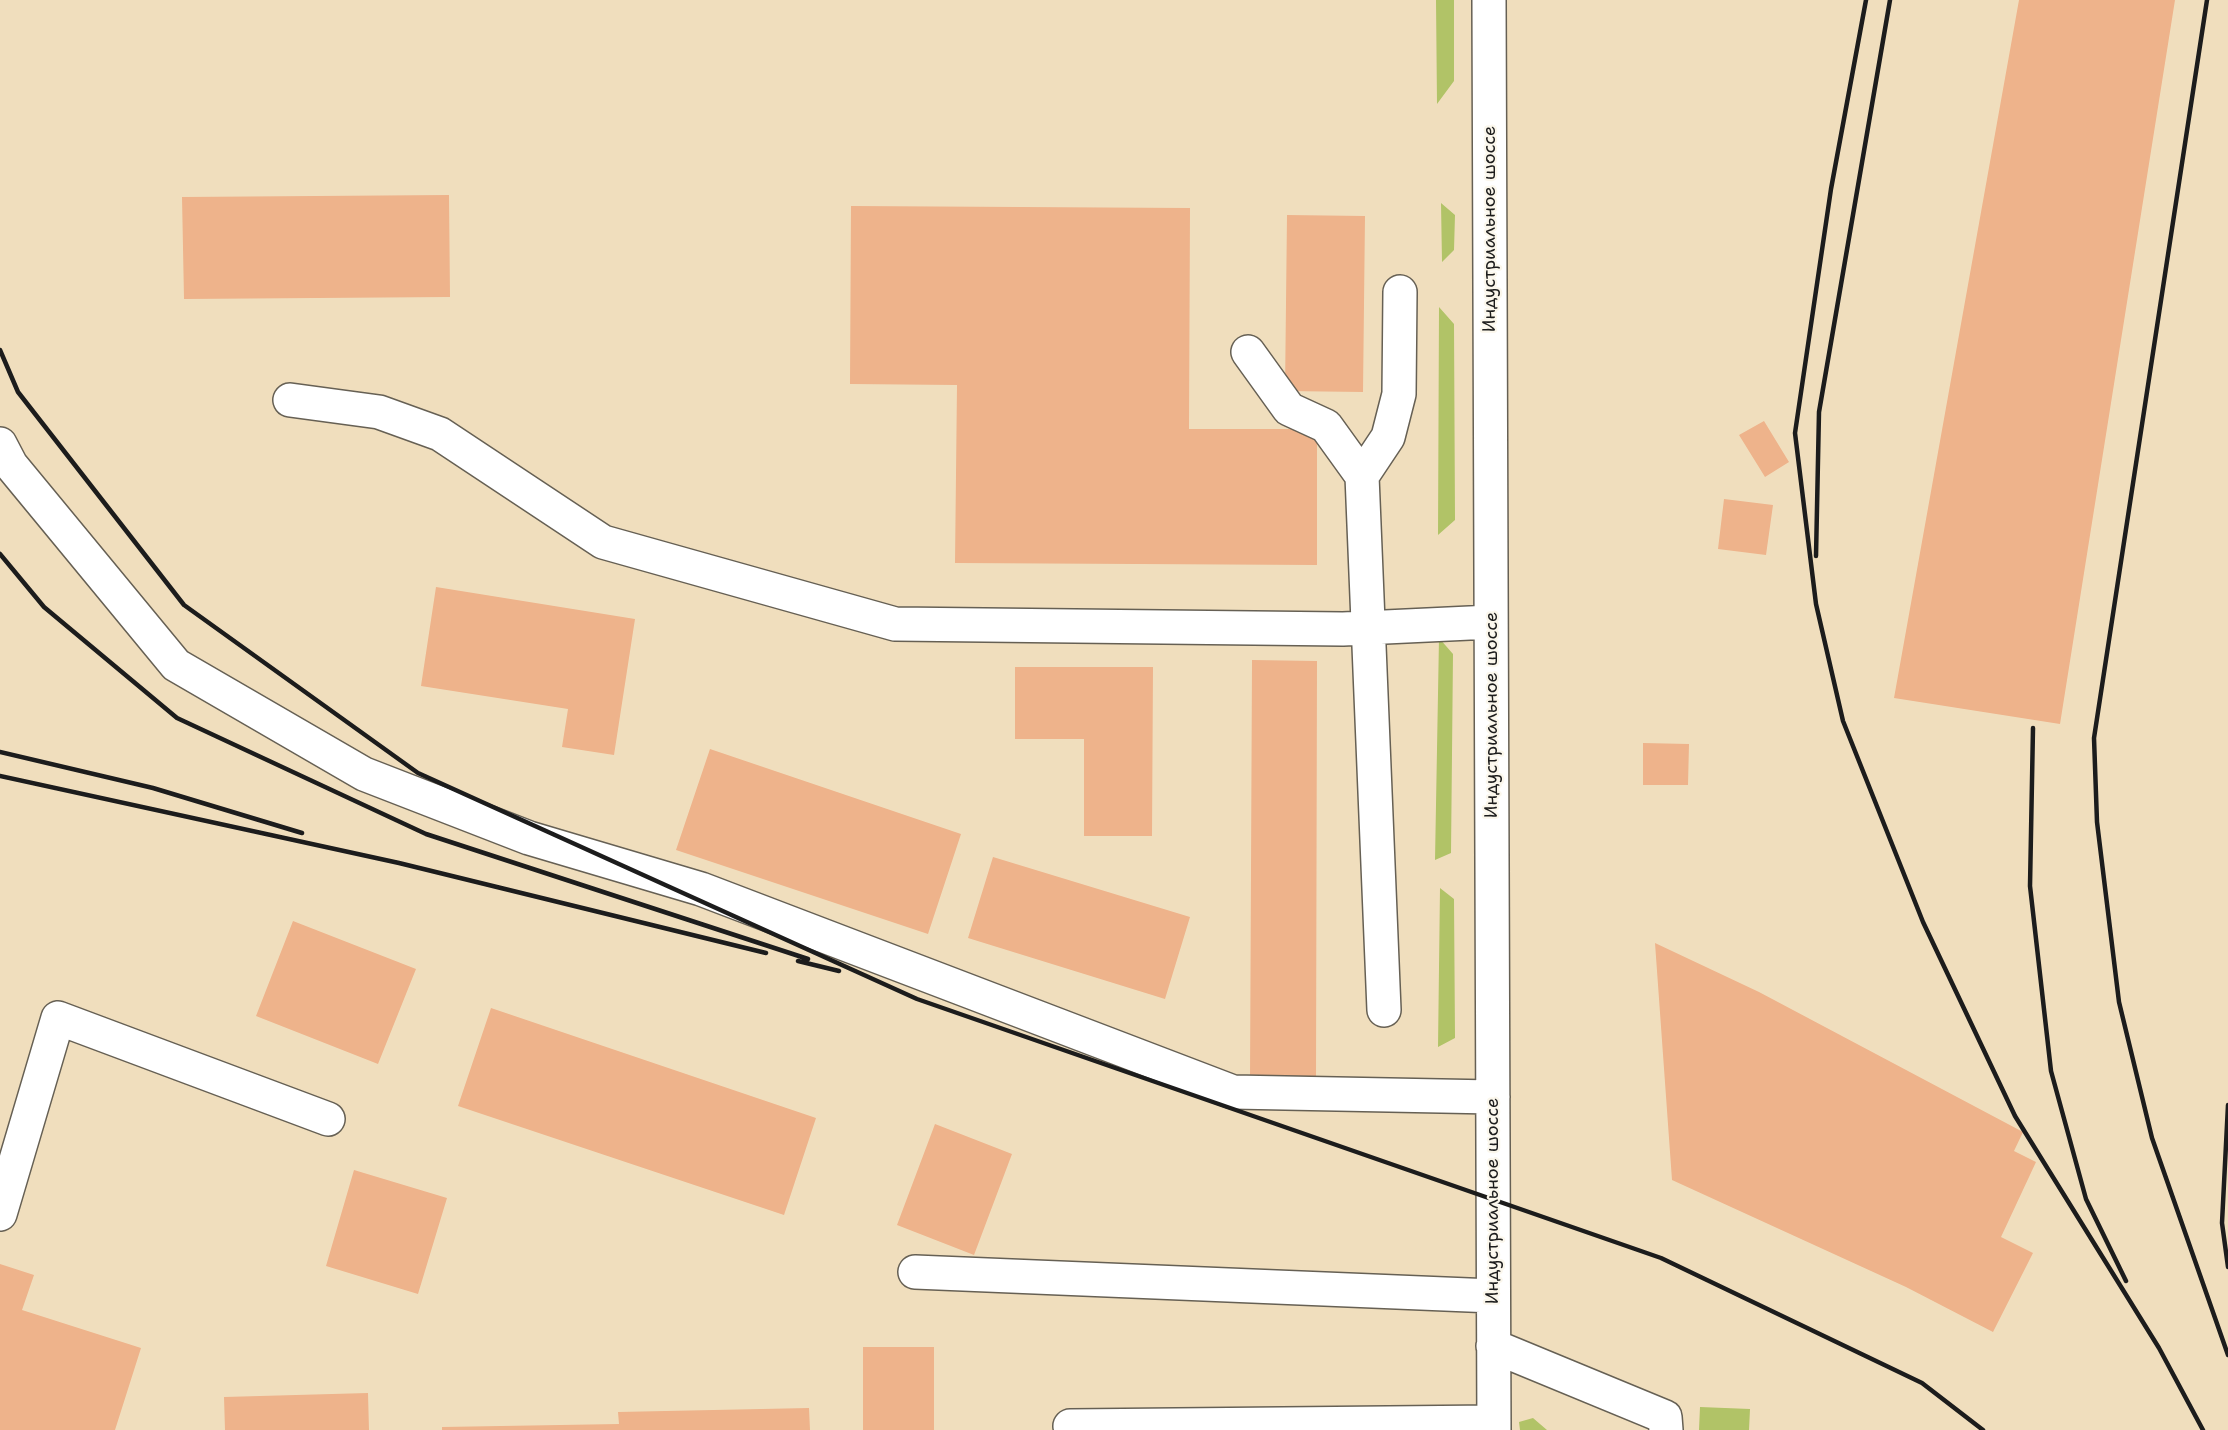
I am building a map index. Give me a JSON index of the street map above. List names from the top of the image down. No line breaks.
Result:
{"streets":{"street":["Индустриальное шоссе"]}}
